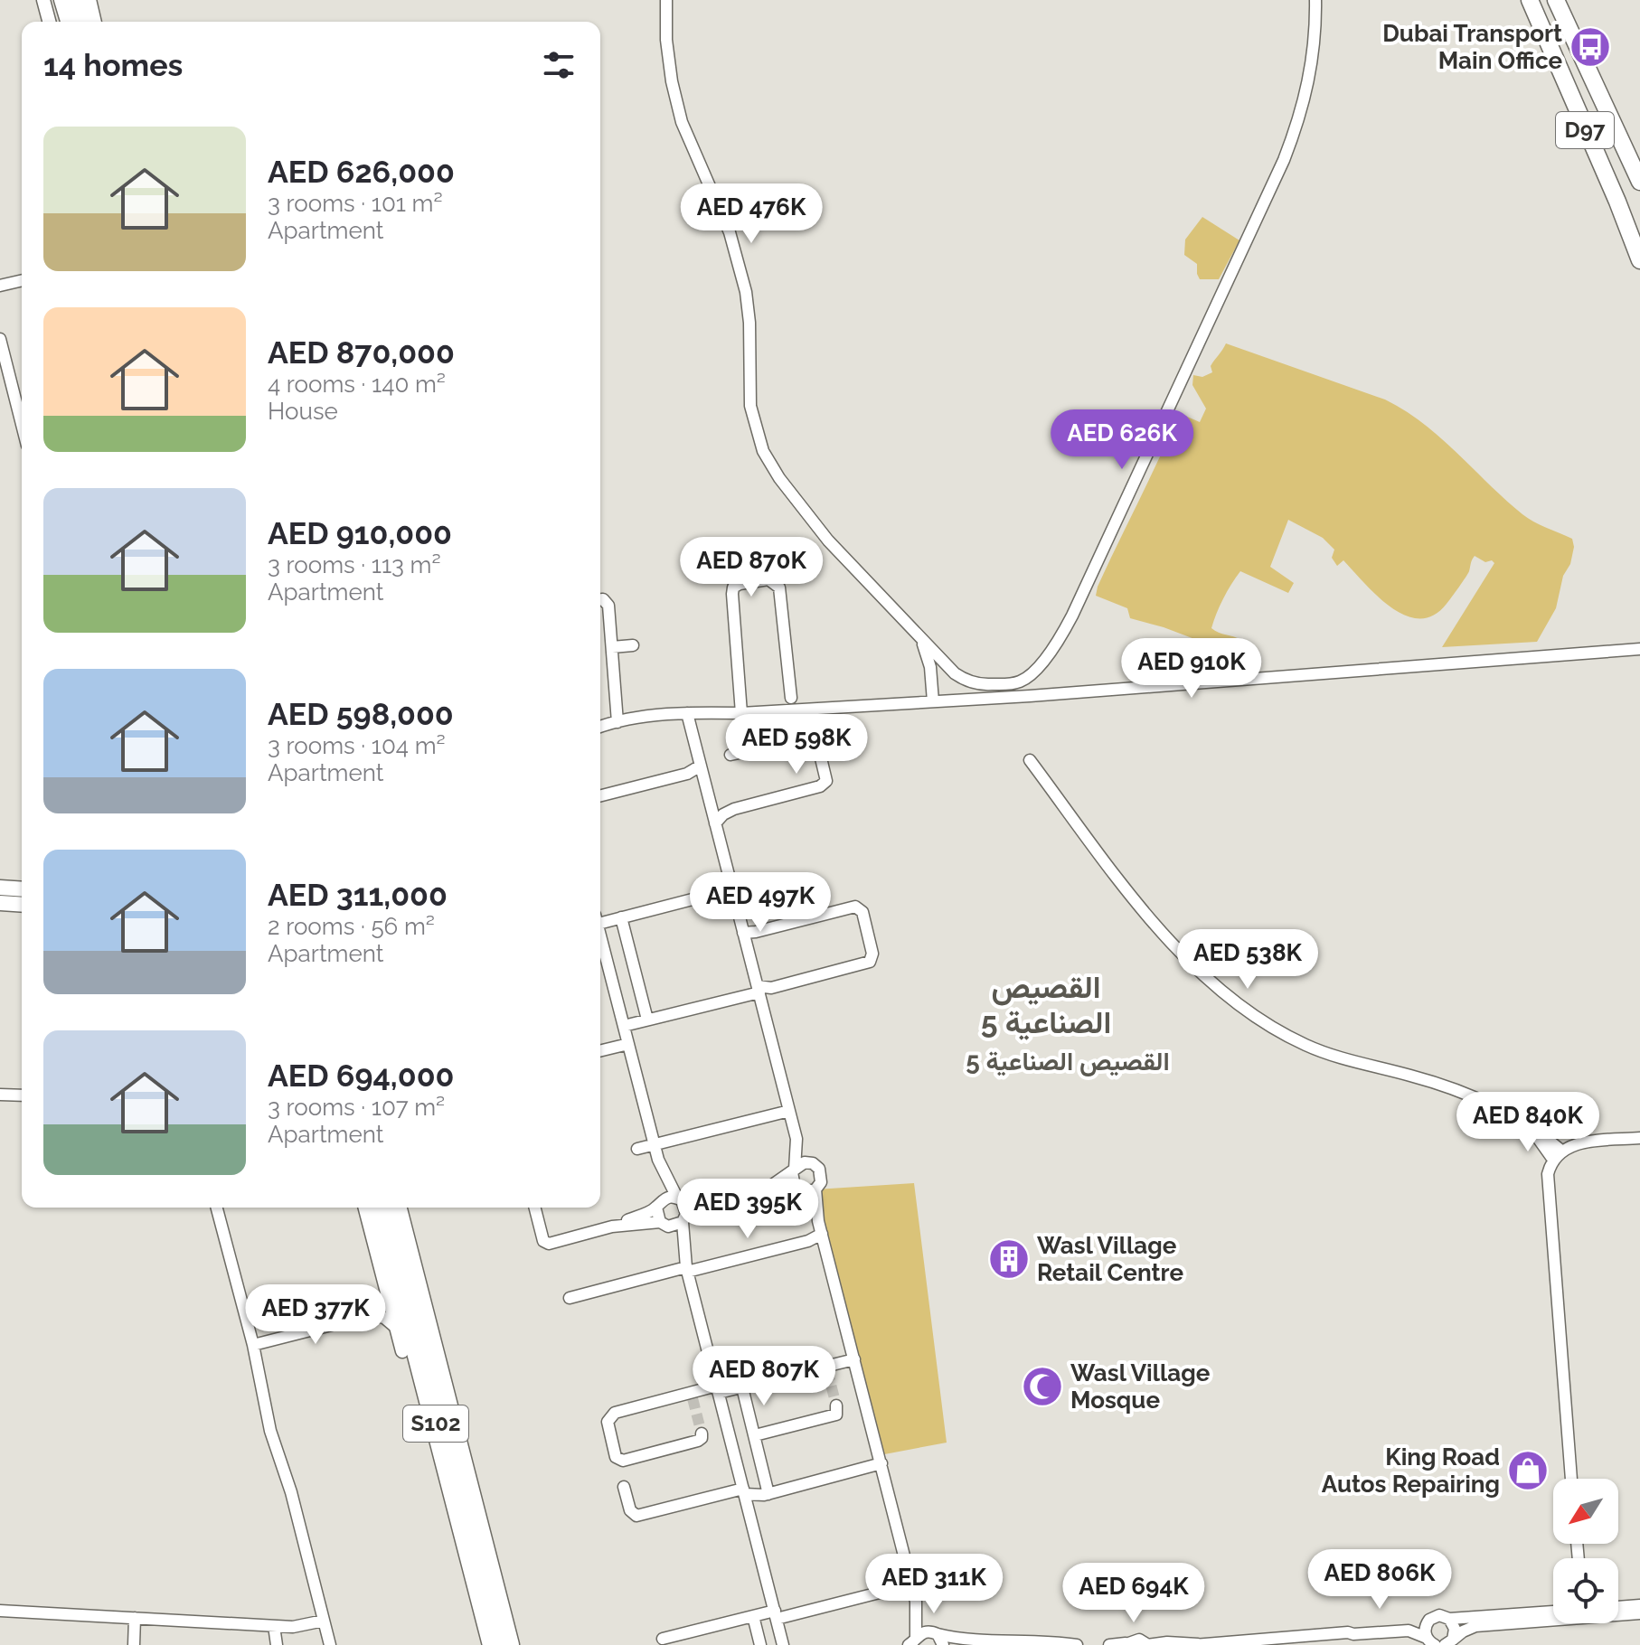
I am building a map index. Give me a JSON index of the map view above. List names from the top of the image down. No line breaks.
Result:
{"streets":{"highway":["S102"],"main road":["D97"]},"districts":["القصيص الصناعية 5","القصيص الصناعية 5"],"places":{"bus stop":["Dubai Transport Main Office"],"building":["Wasl Village Retail Centre"],"mosque":["Wasl Village Mosque"],"shop":["King Road Autos Repairing"]},"north":"bottom left","page":{"heading":"14 homes","list":[{"name":"AED 626,000","note":"3 rooms · 101 m² · Apartment"},{"name":"AED 870,000","note":"4 rooms · 140 m² · House"},{"name":"AED 910,000","note":"3 rooms · 113 m² · Apartment"},{"name":"AED 598,000","note":"3 rooms · 104 m² · Apartment"},{"name":"AED 311,000","note":"2 rooms · 56 m² · Apartment"},{"name":"AED 694,000","note":"3 rooms · 107 m² · Apartment"}],"price":["AED 476K","AED 626K","AED 870K","AED 910K","AED 598K","AED 497K","AED 538K","AED 840K","AED 395K","AED 377K","AED 807K","AED 806K","AED 311K","AED 694K"]}}
